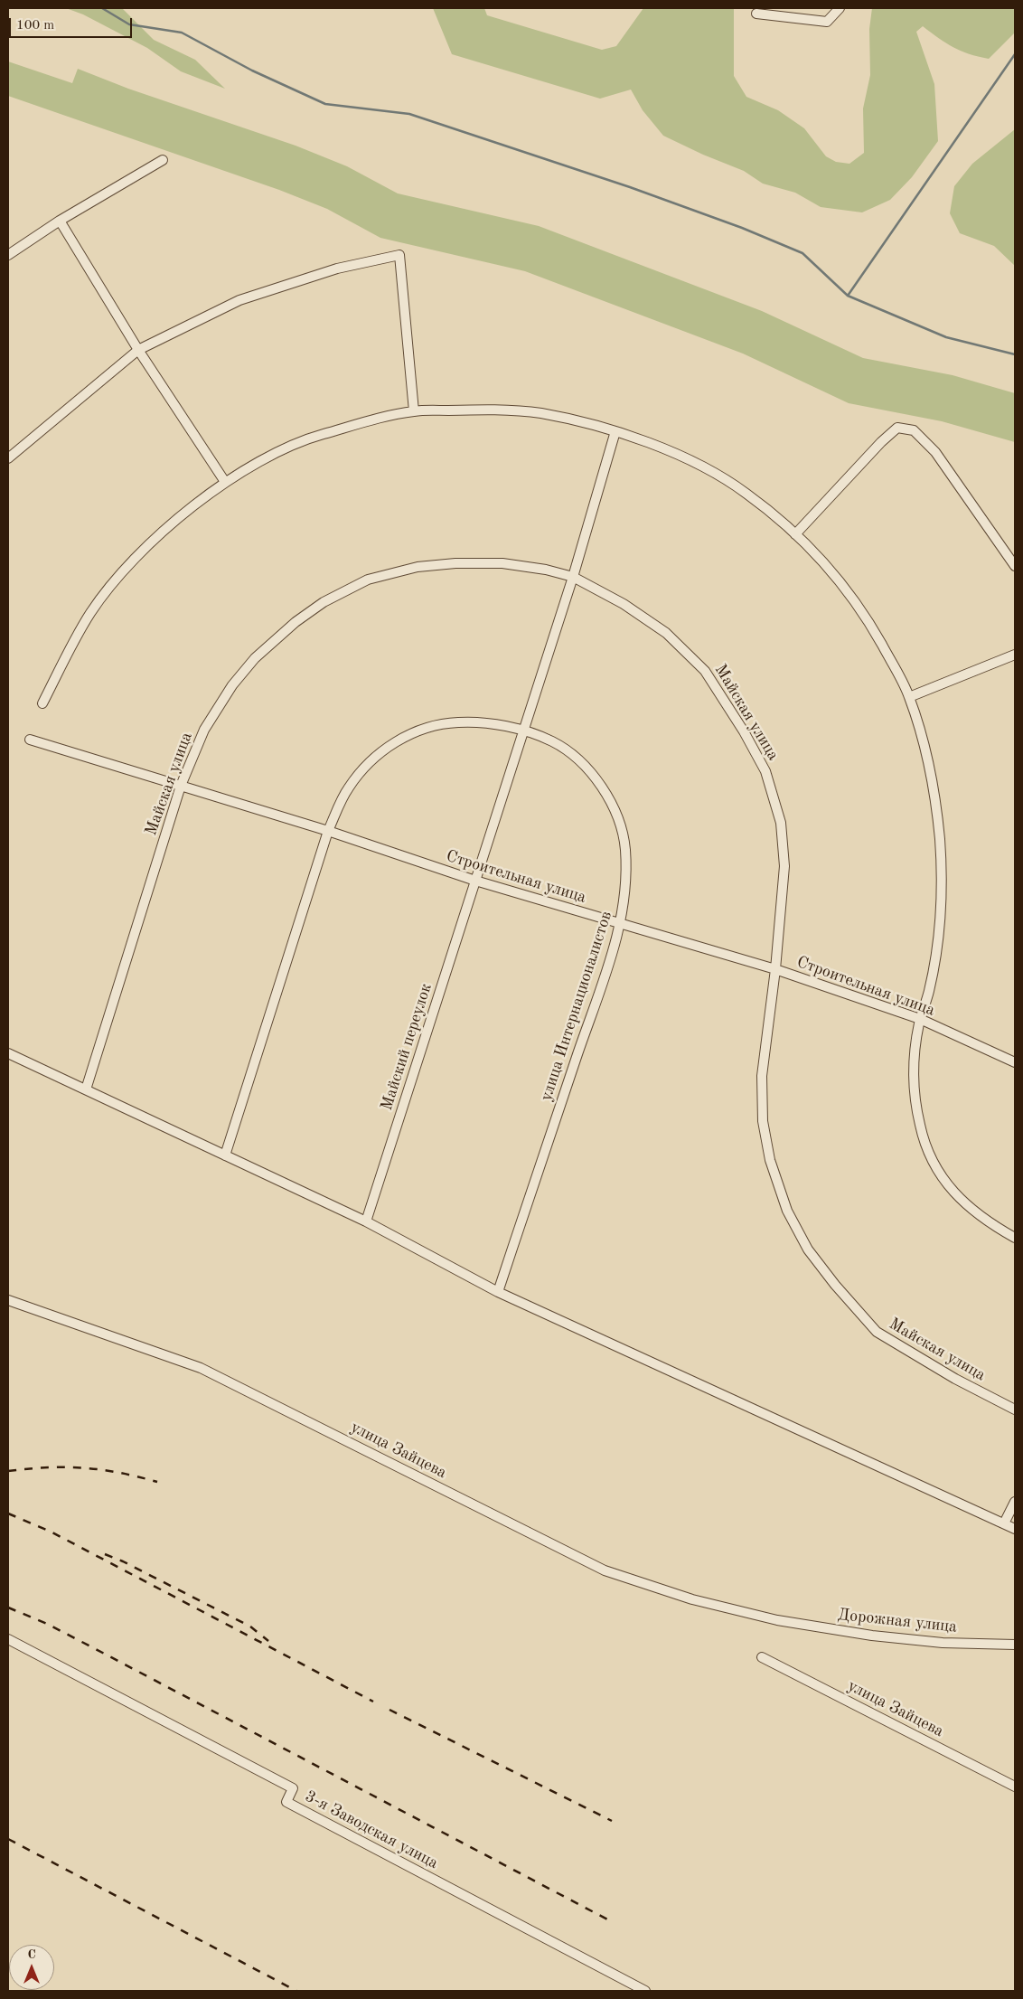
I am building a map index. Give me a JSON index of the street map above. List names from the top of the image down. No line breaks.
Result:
{"streets":{"street":["Майская улица","Строительная улица","улица Интернационалистов","Майский переулок","улица Зайцева","Дорожная улица","3-я Заводская улица"]},"crossings":[["Майская улица","Строительная улица"],["Майская улица","Майский переулок"],["Строительная улица","улица Интернационалистов"],["Строительная улица","Майский переулок"],["улица Интернационалистов","Майский переулок"],["улица Зайцева","Дорожная улица"]],"scale_bar":"100 m","north":"top"}
